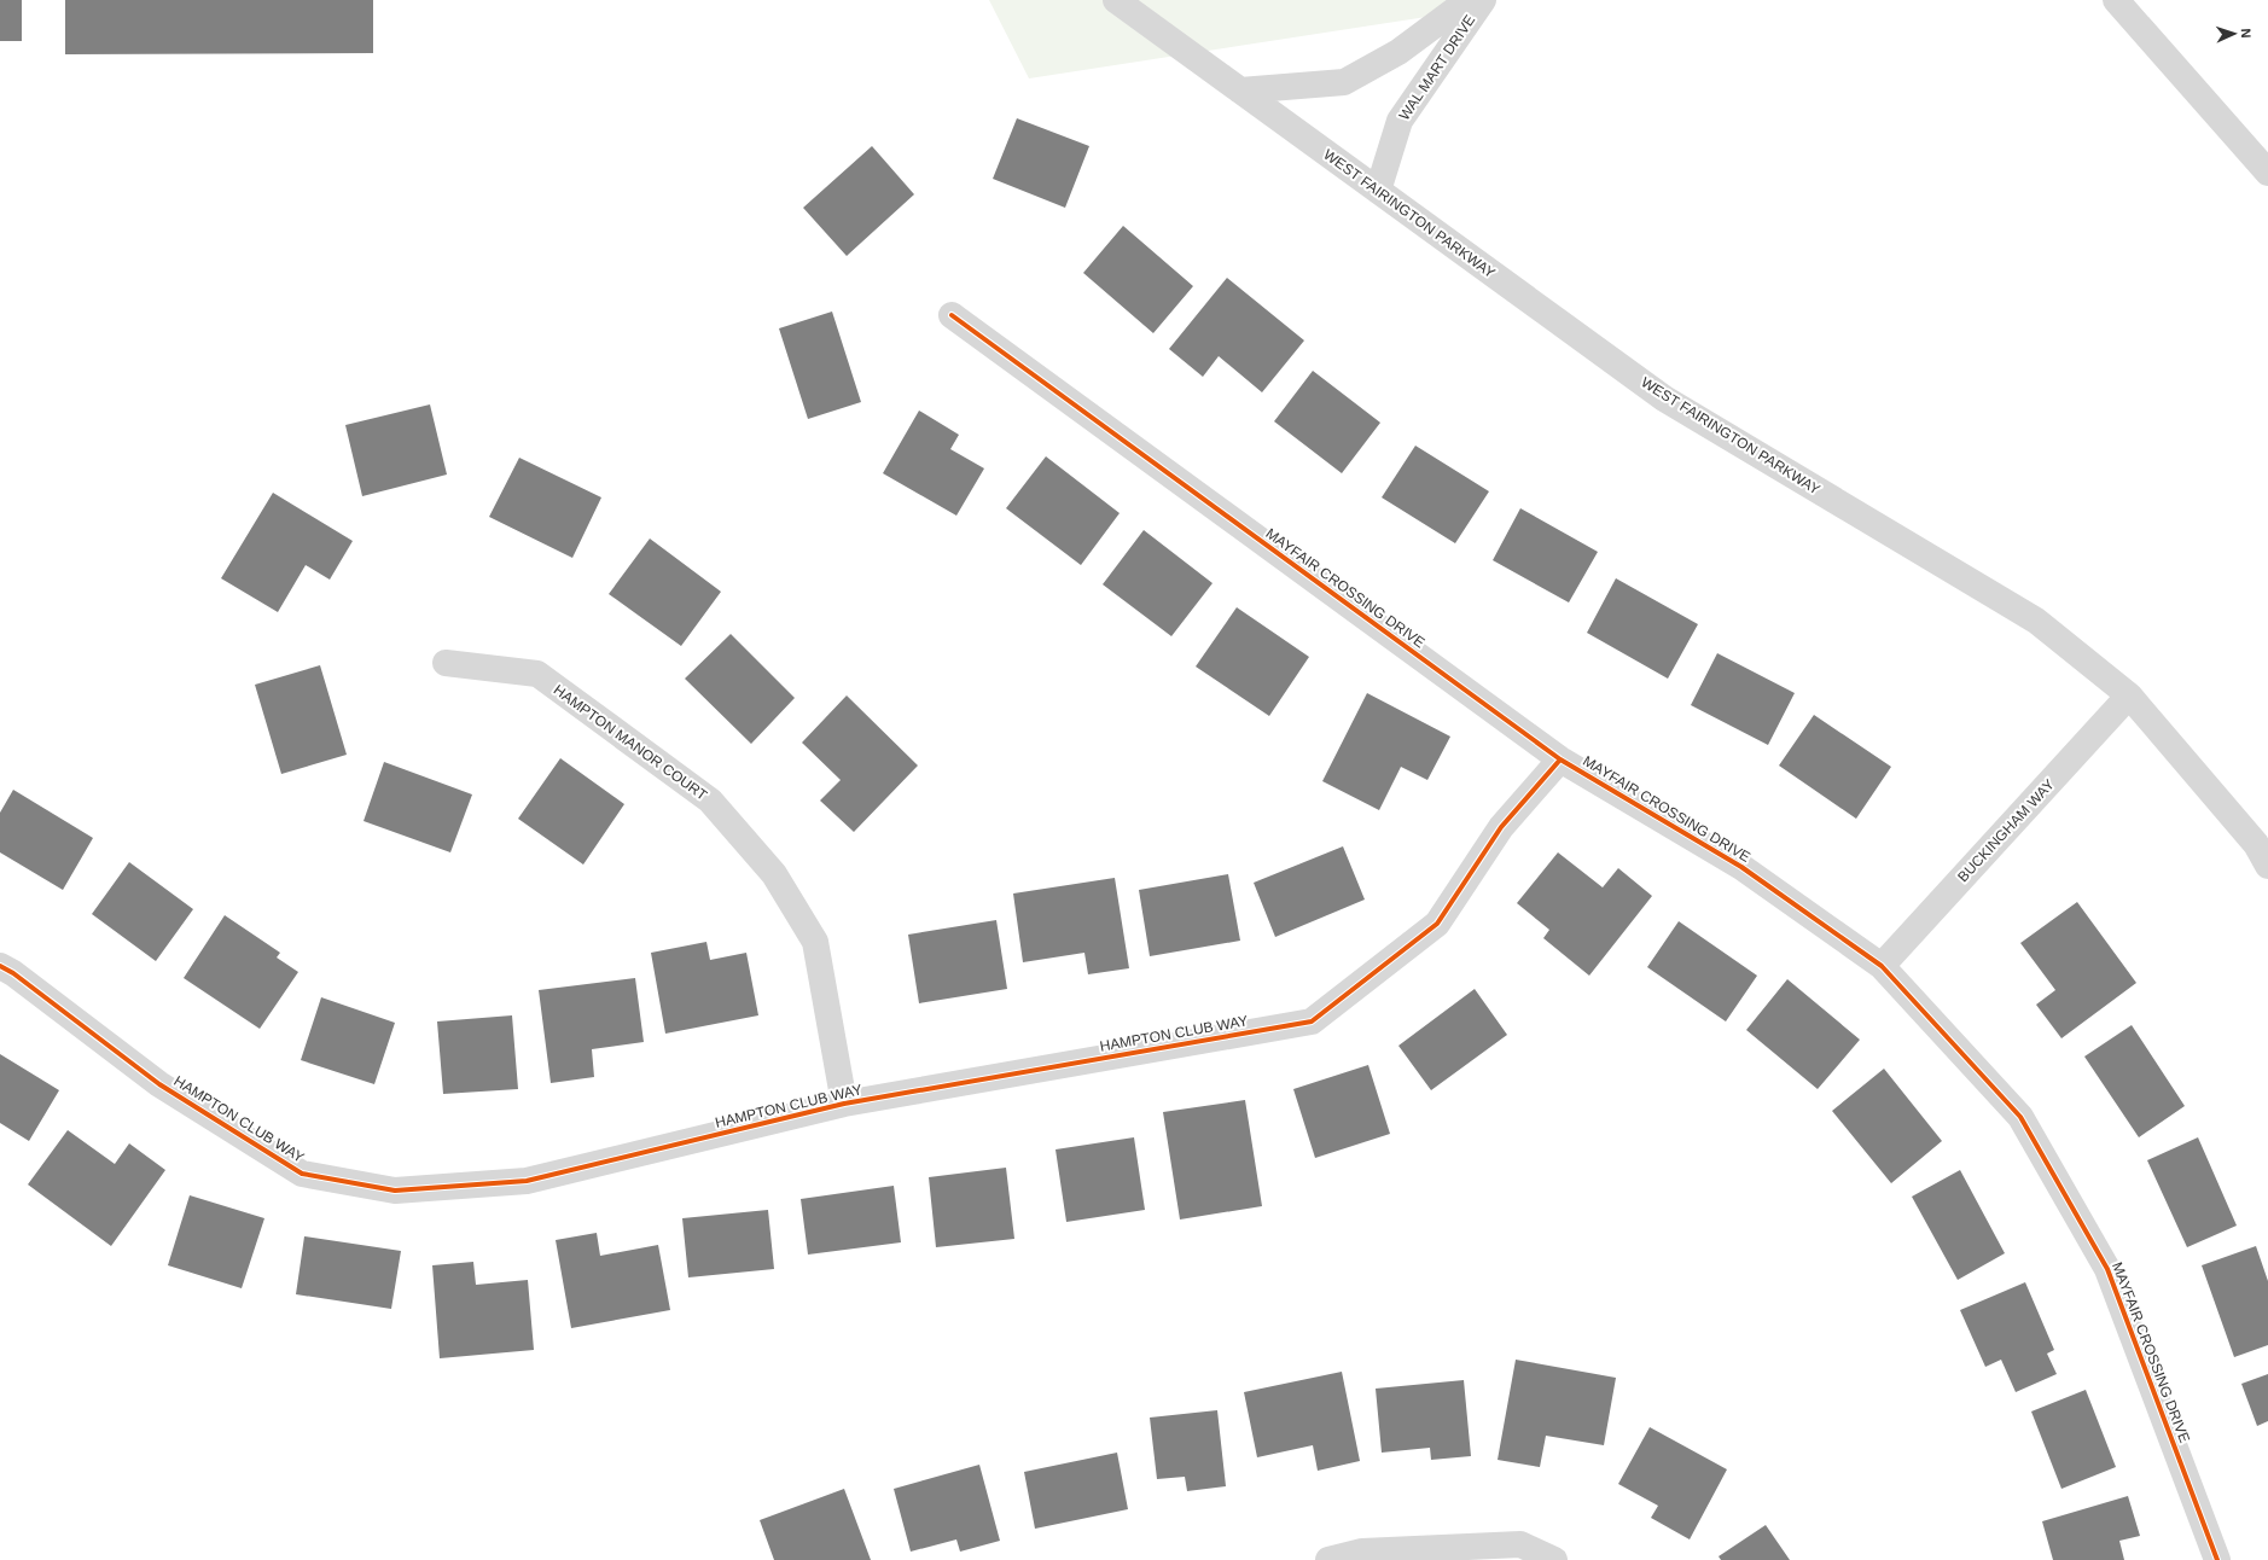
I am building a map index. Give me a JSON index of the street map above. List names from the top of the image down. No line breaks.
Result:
{"streets":{"street":["WAL MART DRIVE","WEST FAIRINGTON PARKWAY","MAYFAIR CROSSING DRIVE","HAMPTON MANOR COURT","BUCKINGHAM WAY","HAMPTON CLUB WAY"]},"crossings":[["WAL MART DRIVE","WEST FAIRINGTON PARKWAY"],["WEST FAIRINGTON PARKWAY","BUCKINGHAM WAY"],["MAYFAIR CROSSING DRIVE","BUCKINGHAM WAY"],["MAYFAIR CROSSING DRIVE","HAMPTON CLUB WAY"],["HAMPTON MANOR COURT","HAMPTON CLUB WAY"]],"north":"right"}
